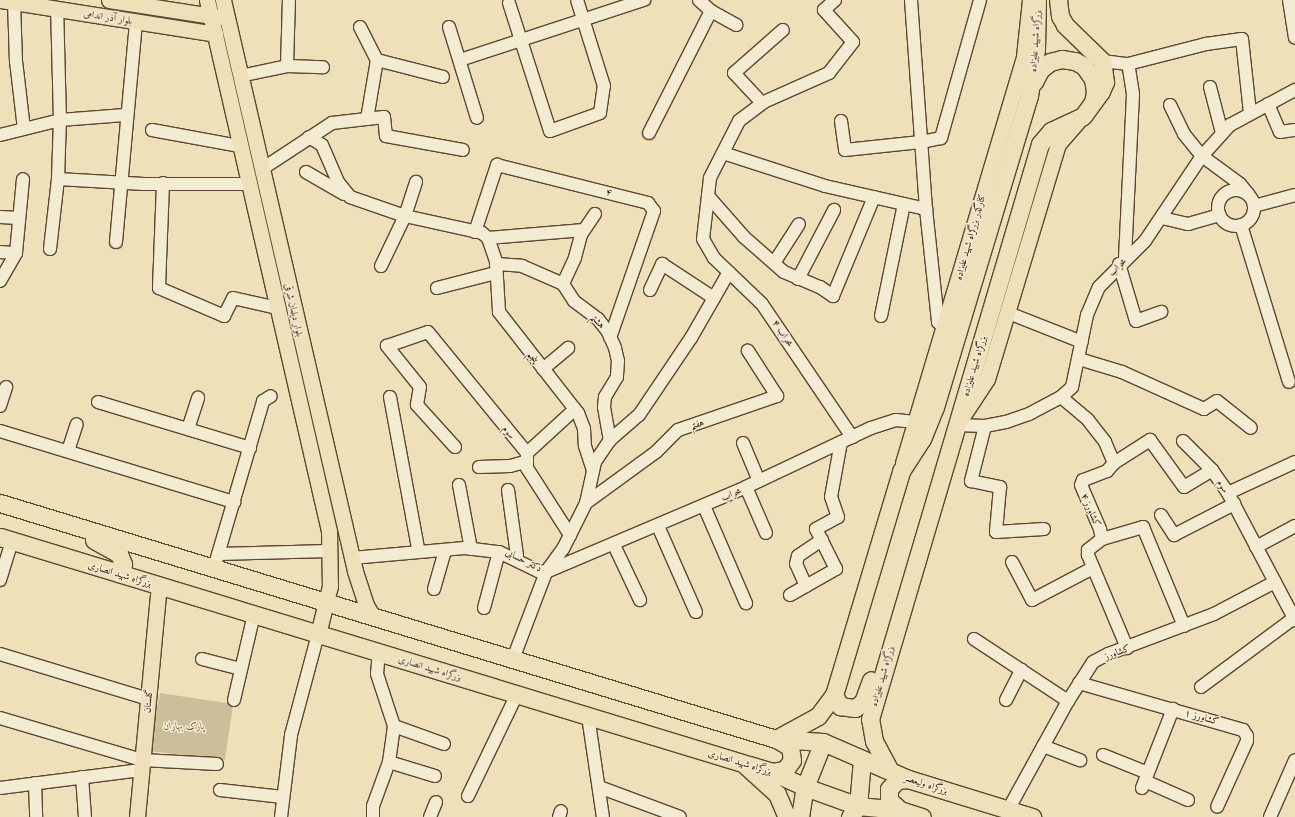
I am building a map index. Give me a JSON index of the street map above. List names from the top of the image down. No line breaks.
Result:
{"streets":{"highway":["بزرگراه شهید علیزاده","بزرگراه شهید انصاری","بزرگراه ولیعصر"],"main road":["بلوار آذر اندامی","کنارگذر بزرگراه شهید علیزاده","بلوار دیلمان شرقی","گلستان"],"street":["۴","محراب","هشتم","محراب ۴","پنجم","هفتم","سوم","کشاورز ۴","دکتر حسابی","کشاورز","کشاورز ۱"]},"crossings":[["بلوار آذر اندامی","بلوار دیلمان شرقی"],["بزرگراه شهید علیزاده","کنارگذر بزرگراه شهید علیزاده"],["بزرگراه شهید علیزاده","محراب"],["بزرگراه شهید علیزاده","بزرگراه شهید انصاری"],["بزرگراه شهید علیزاده","بزرگراه ولیعصر"],["۴","هشتم"],["کنارگذر بزرگراه شهید علیزاده","محراب"],["محراب","محراب ۴"],["محراب","دکتر حسابی"],["بلوار دیلمان شرقی","دکتر حسابی"],["بلوار دیلمان شرقی","بزرگراه شهید انصاری"],["سوم","کشاورز ۴"],["سوم","کشاورز"],["کشاورز ۴","کشاورز"],["بزرگراه شهید انصاری","گلستان"],["بزرگراه شهید انصاری","بزرگراه ولیعصر"],["کشاورز","کشاورز ۱"],["کشاورز","بزرگراه ولیعصر"]],"parks":["پارک بهاران"]}
